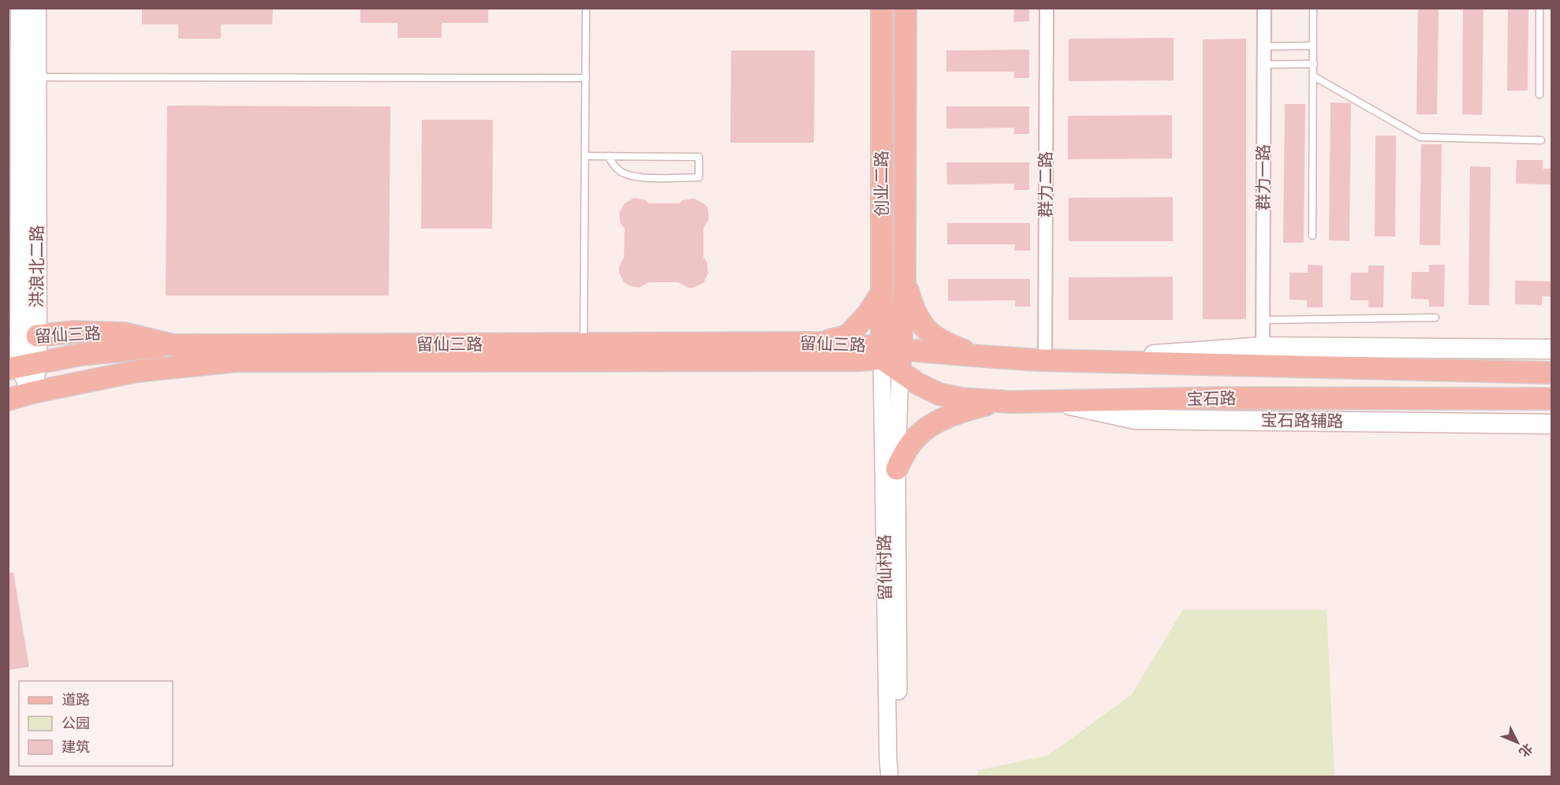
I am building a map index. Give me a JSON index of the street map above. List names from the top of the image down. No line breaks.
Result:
{"streets":{"main road":["创业二路","洪浪北二路","留仙三路","宝石路","宝石路辅路"],"street":["群力一路","群力二路","留仙村路"]},"crossings":[["创业二路","留仙三路"],["创业二路","宝石路"],["创业二路","留仙村路"],["群力二路","宝石路"],["洪浪北二路","留仙三路"],["留仙三路","宝石路"],["留仙三路","留仙村路"],["宝石路","宝石路辅路"],["宝石路","留仙村路"]],"legend":["道路","公园","建筑"],"north":"bottom right"}
